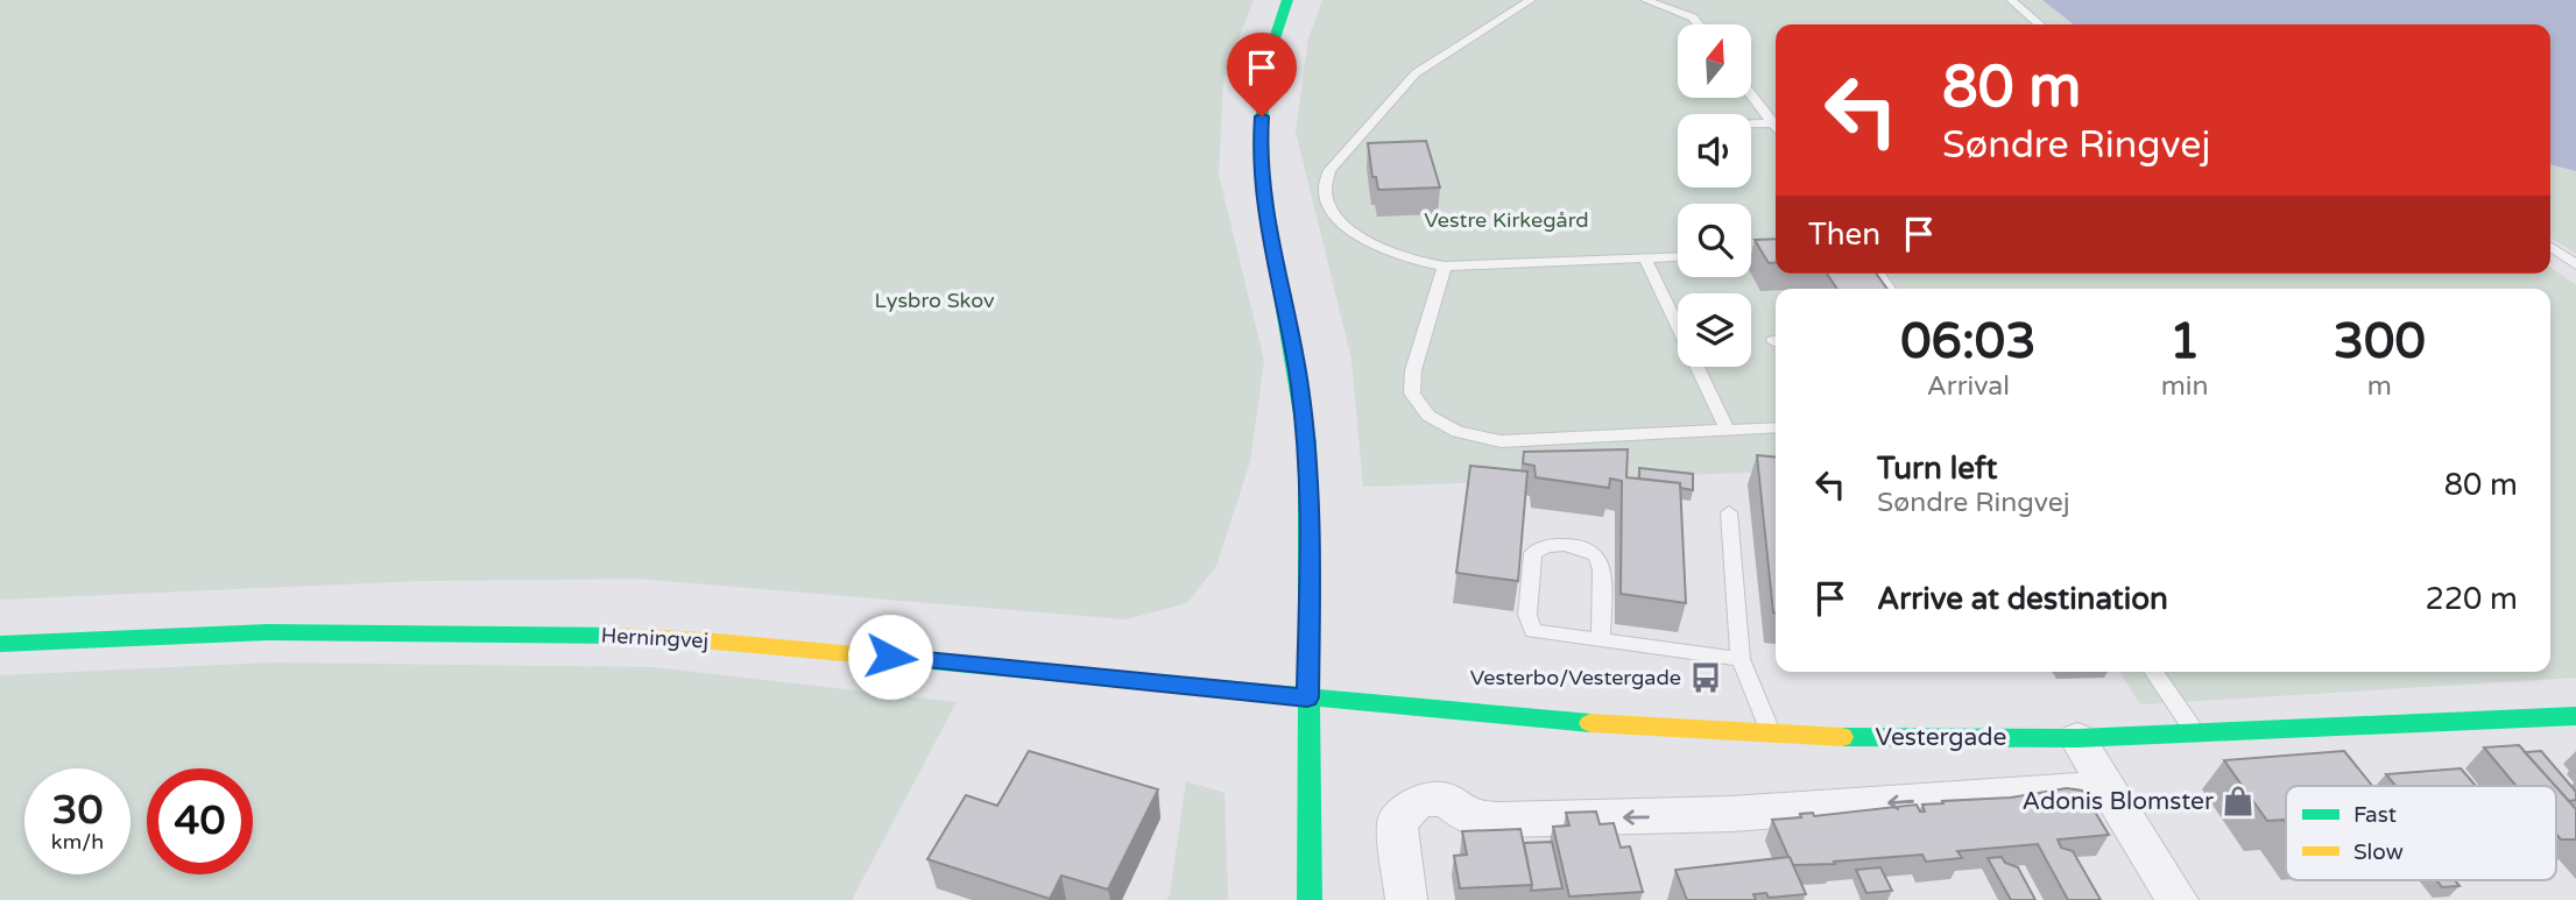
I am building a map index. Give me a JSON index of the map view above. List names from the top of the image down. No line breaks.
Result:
{"streets":{"street":["Herningvej","Vestergade"]},"crossings":[["Herningvej","Vestergade"]],"parks":["Vestre Kirkegård","Lysbro Skov"],"places":{"bus stop":["Vesterbo/Vestergade"],"shop":["Adonis Blomster"]},"legend":["Fast","Slow"],"north":"top","page":{"turn":["80 m","Søndre Ringvej"],"then":"Then","eta":["06:03","Arrival","1","min","300","m"],"list":[{"name":"Turn left","note":"Søndre Ringvej","value":"80 m"},{"name":"Arrive at destination","value":"220 m"}],"speed":"30 km/h","limit":"40"}}
